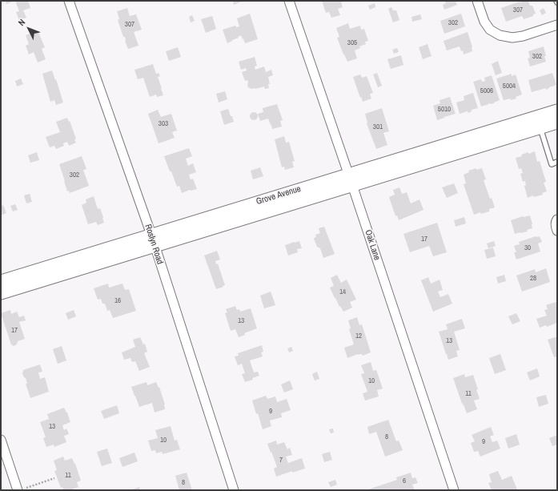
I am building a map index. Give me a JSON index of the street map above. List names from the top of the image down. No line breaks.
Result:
{"streets":{"street":["Grove Avenue","Roslyn Road","Oak Lane"]},"crossings":[["Grove Avenue","Roslyn Road"],["Grove Avenue","Oak Lane"]],"house_numbers":["307","302","307","305","302","5004","5006","5010","303","301","302","17","30","28","14","16","13","17","12","13","10","11","9","13","8","10","9","7","11","6","8"],"north":"top left"}
